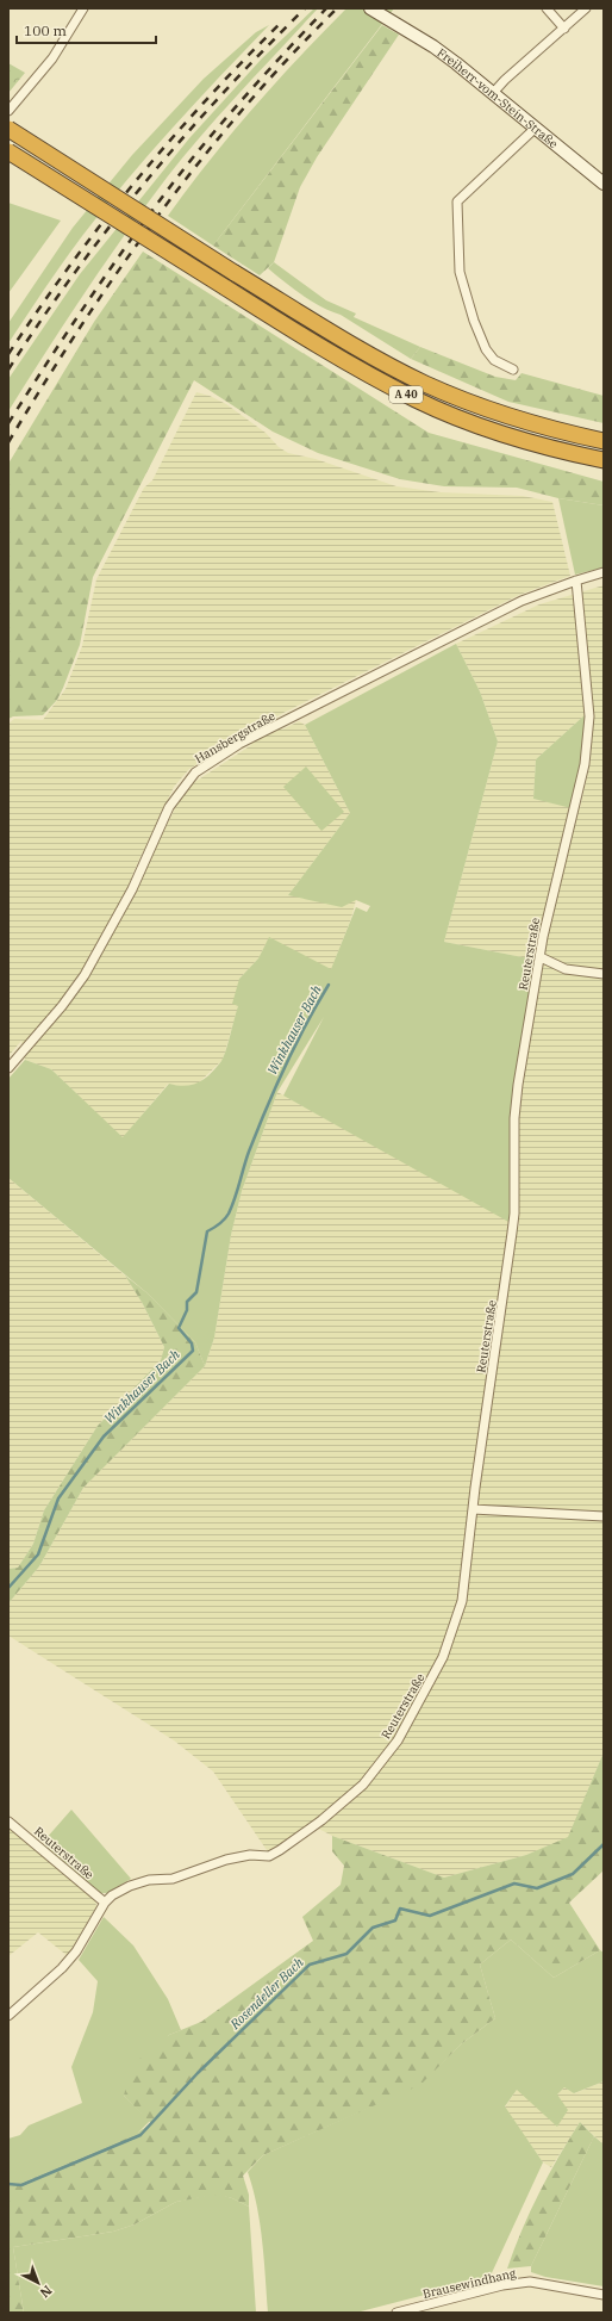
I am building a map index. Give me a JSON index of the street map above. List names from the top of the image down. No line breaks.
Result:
{"streets":{"highway":["A 40"],"street":["Freiherr-vom-Stein-Straße","Hansbergstraße","Reuterstraße","Brausewindhang"]},"crossings":[["Hansbergstraße","Reuterstraße"]],"water":["Winkhauser Bach","Rosendeller Bach"],"scale_bar":"100 m","north":"bottom right"}
